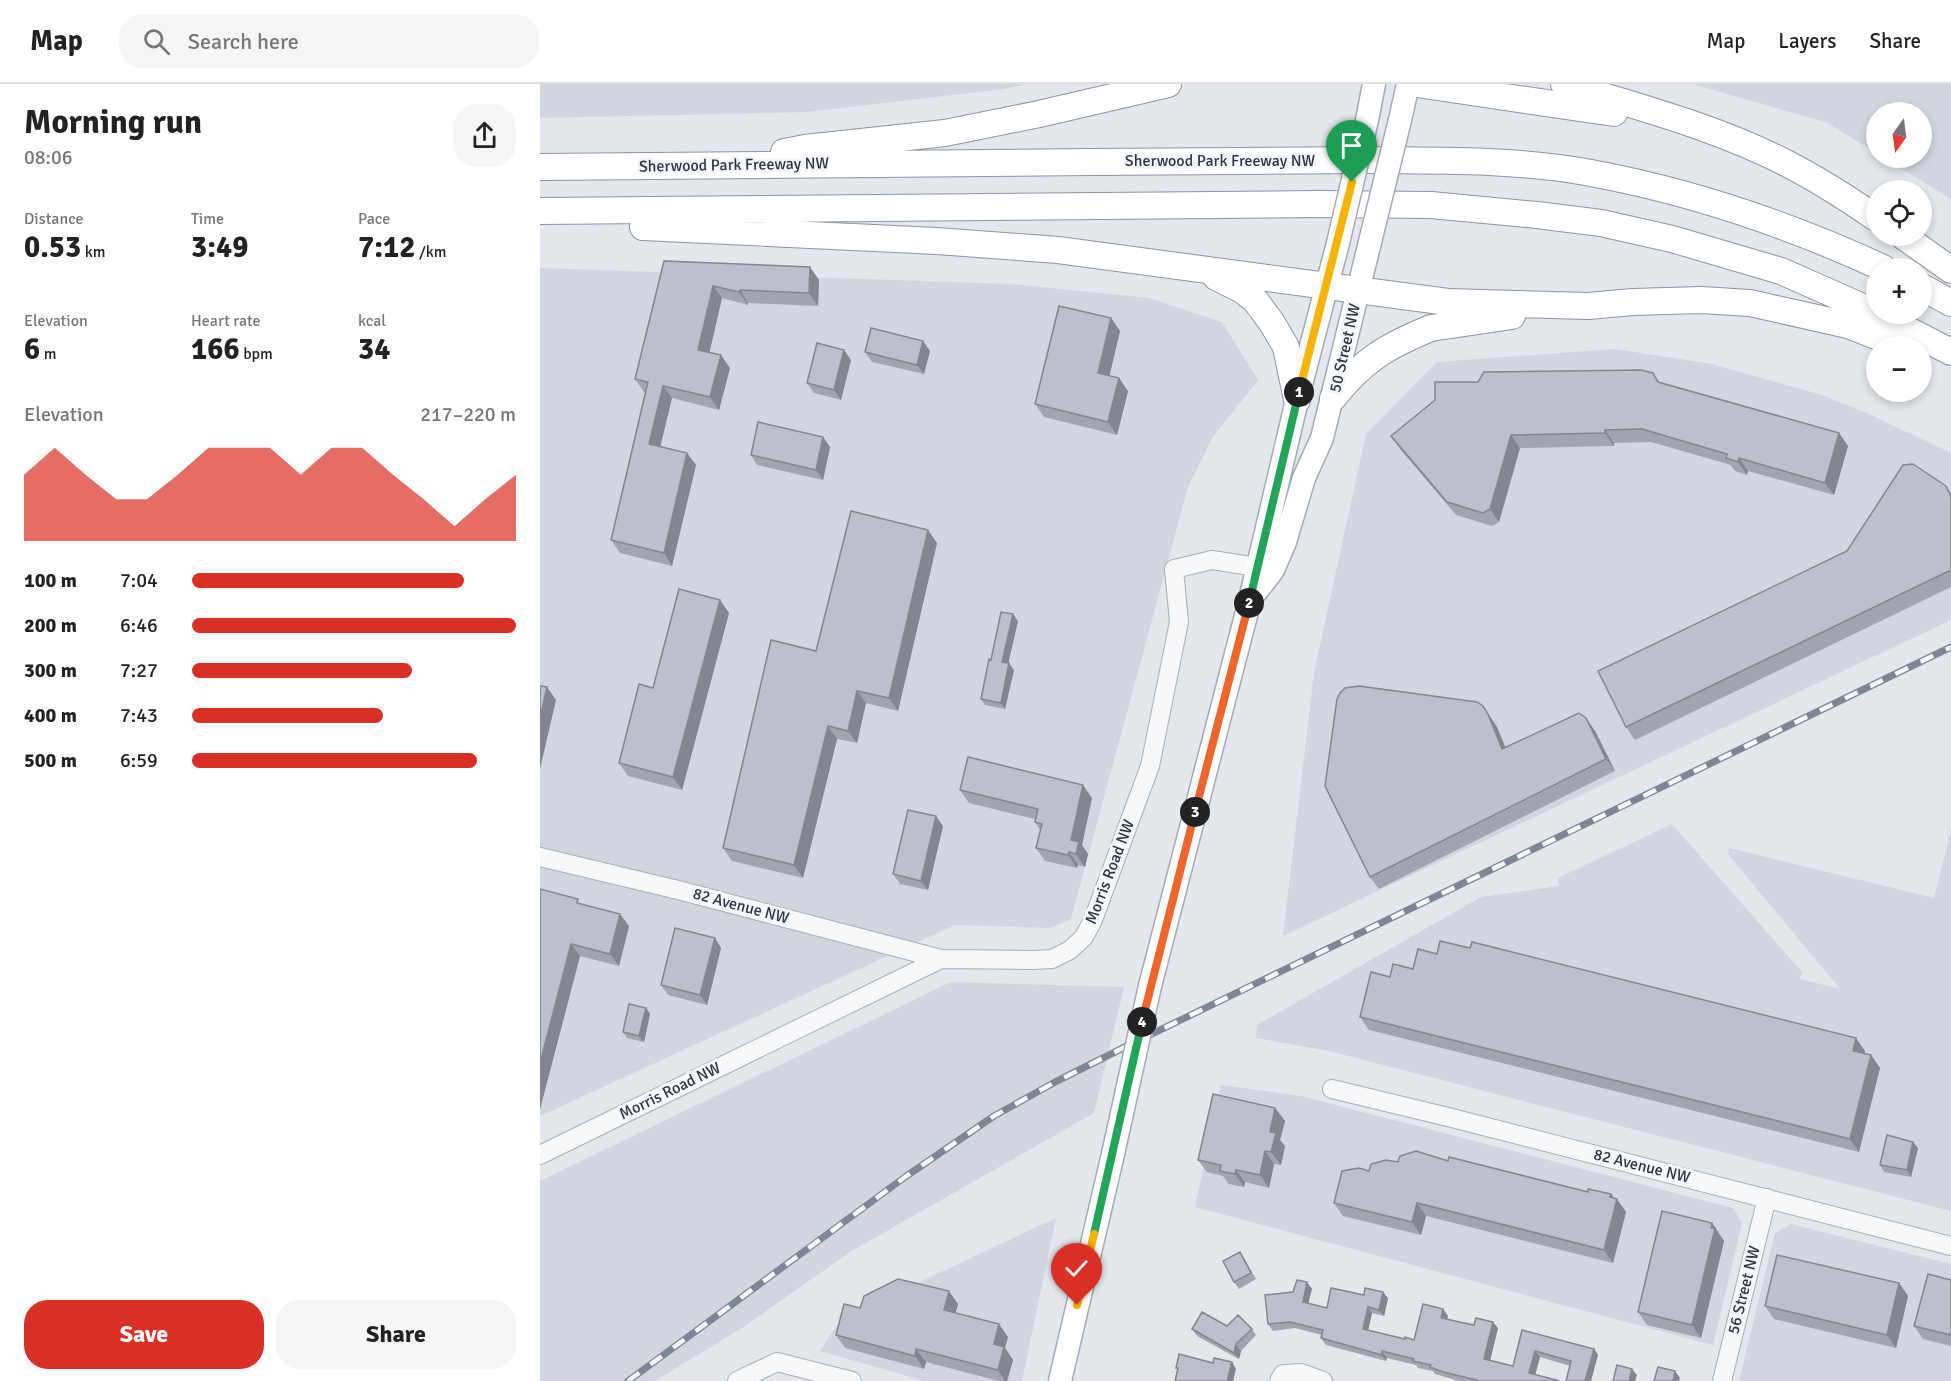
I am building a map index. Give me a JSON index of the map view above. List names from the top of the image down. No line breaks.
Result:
{"streets":{"highway":["Sherwood Park Freeway NW"],"main road":["50 Street NW"],"street":["Morris Road NW","82 Avenue NW","56 Street NW"]},"crossings":[["50 Street NW","Morris Road NW"],["Morris Road NW","82 Avenue NW"],["82 Avenue NW","56 Street NW"]],"north":"bottom","page":{"header":"Map","search":"Search here","nav":["Map","Layers","Share"],"heading":["Morning run","08:06"],"map_buttons":["+","−"],"stats":[["Distance","0.53 km"],["Time","3:49"],["Pace","7:12 /km"],["Elevation","6 m"],["Heart rate","166 bpm"],["kcal","34"]],"pins":["1","2","3","4"],"chart":["Elevation","217–220 m"],"list":[{"name":"100 m","note":"7:04"},{"name":"200 m","note":"6:46"},{"name":"300 m","note":"7:27"},{"name":"400 m","note":"7:43"},{"name":"500 m","note":"6:59"}],"buttons":["Save","Share"]}}
